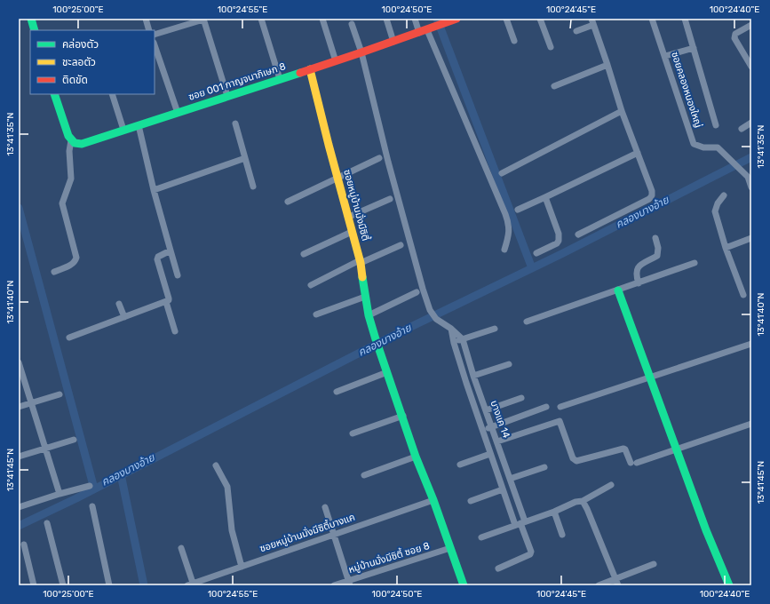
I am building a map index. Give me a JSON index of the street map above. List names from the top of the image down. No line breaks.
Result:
{"streets":{"street":["ซอย 001 กาญจนาภิเษก 8","ซอยคลองหนองใหญ่","ซอยหมู่บ้านมั่งมีซิตี้","บางแค 14","ซอยหมู่บ้านมั่งมีซิตี้บางแค","หมู่บ้านมั่งมีซิตี้ ซอย 8"]},"crossings":[["ซอย 001 กาญจนาภิเษก 8","ซอยหมู่บ้านมั่งมีซิตี้"]],"water":["คลองบางอ้าย"],"legend":["คล่องตัว","ชะลอตัว","ติดขัด"],"coordinates":["100°25'00\"E","100°24'55\"E","100°24'50\"E","100°24'45\"E","100°24'40\"E","13°41'35\"N","13°41'40\"N","13°41'45\"N"]}
